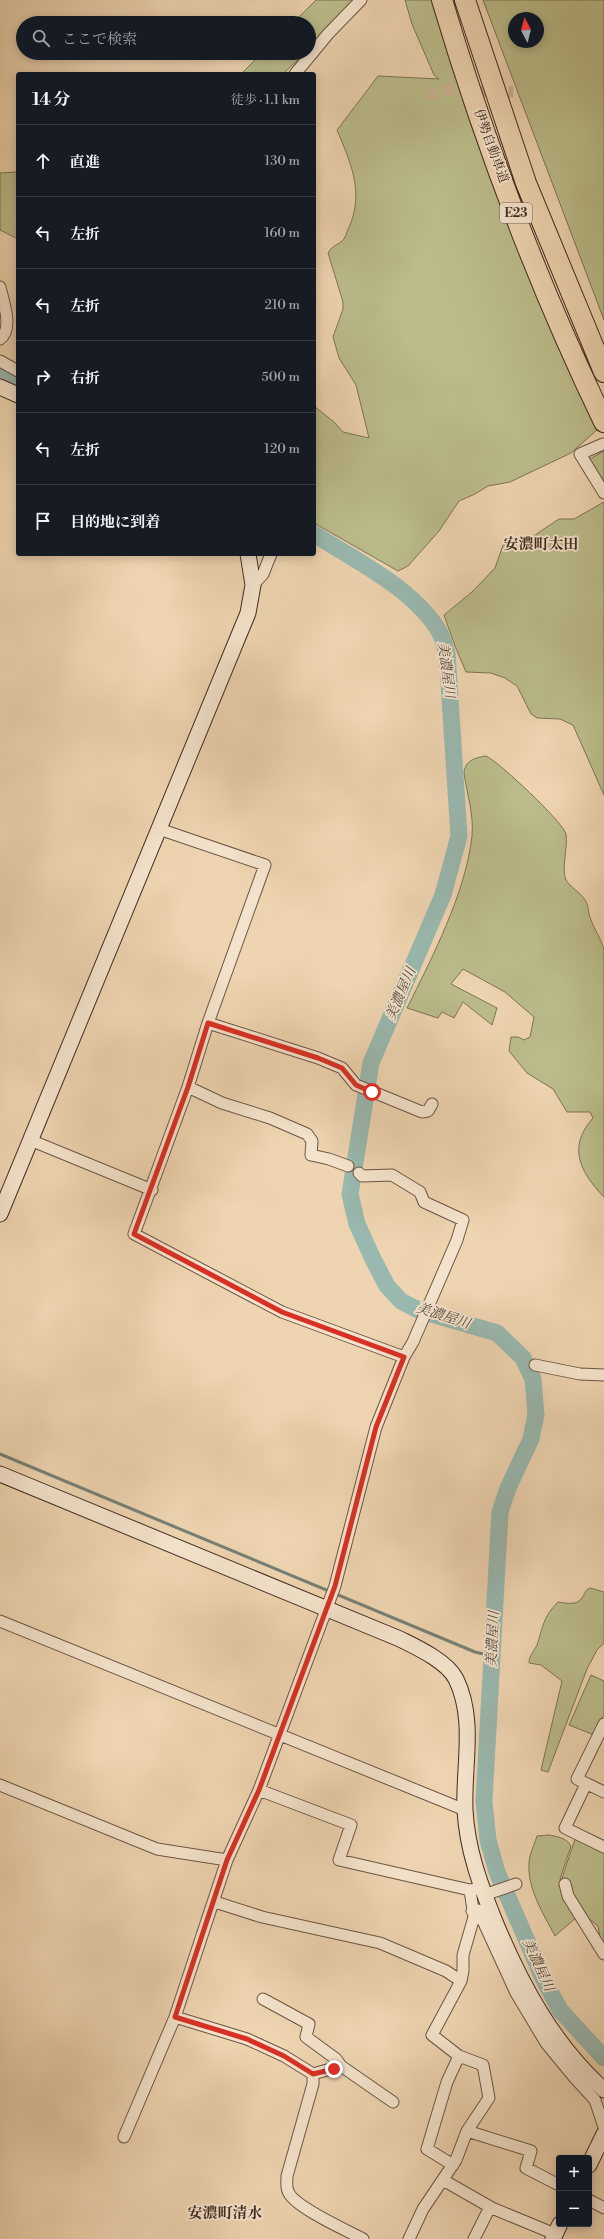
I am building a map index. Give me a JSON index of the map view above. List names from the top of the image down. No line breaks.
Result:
{"streets":{"highway":["伊勢自動車道","E23"]},"districts":["安濃町太田","安濃町清水"],"water":["美濃屋川"],"north":"top","page":{"search":"ここで検索","heading":["14 分","徒歩 · 1.1 km"],"list":[["直進","130 m"],["左折","160 m"],["左折","210 m"],["右折","500 m"],["左折","120 m"],"目的地に到着"],"map_buttons":["+","−"]}}
